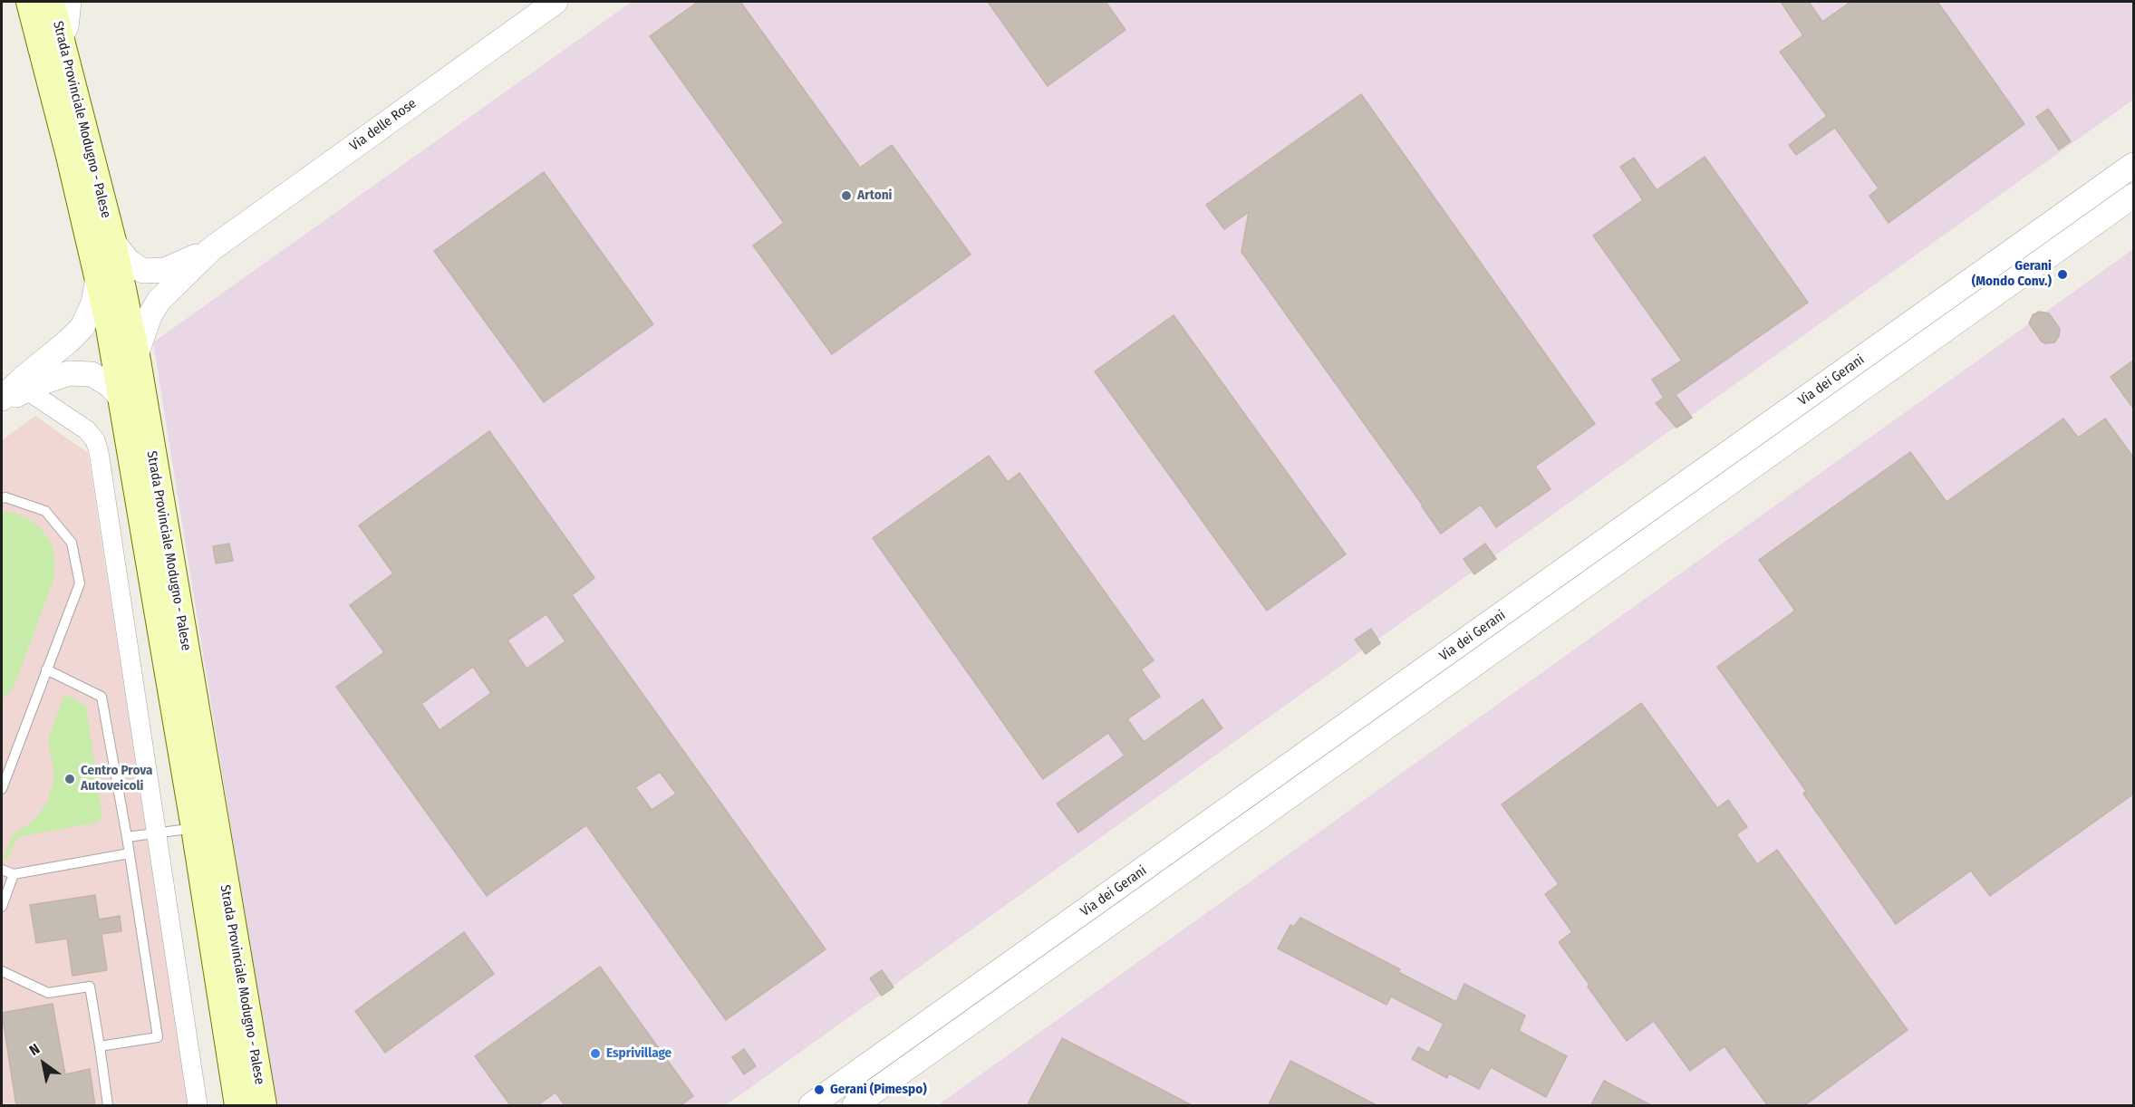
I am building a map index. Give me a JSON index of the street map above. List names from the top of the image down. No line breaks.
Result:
{"streets":{"main road":["Strada Provinciale Modugno - Palese"],"street":["Via delle Rose","Via dei Gerani"]},"places":["Artoni","Gerani (Mondo Conv.)","Centro Prova Autoveicoli","Esprivillage","Gerani (Pimespo)"],"north":"top left"}
